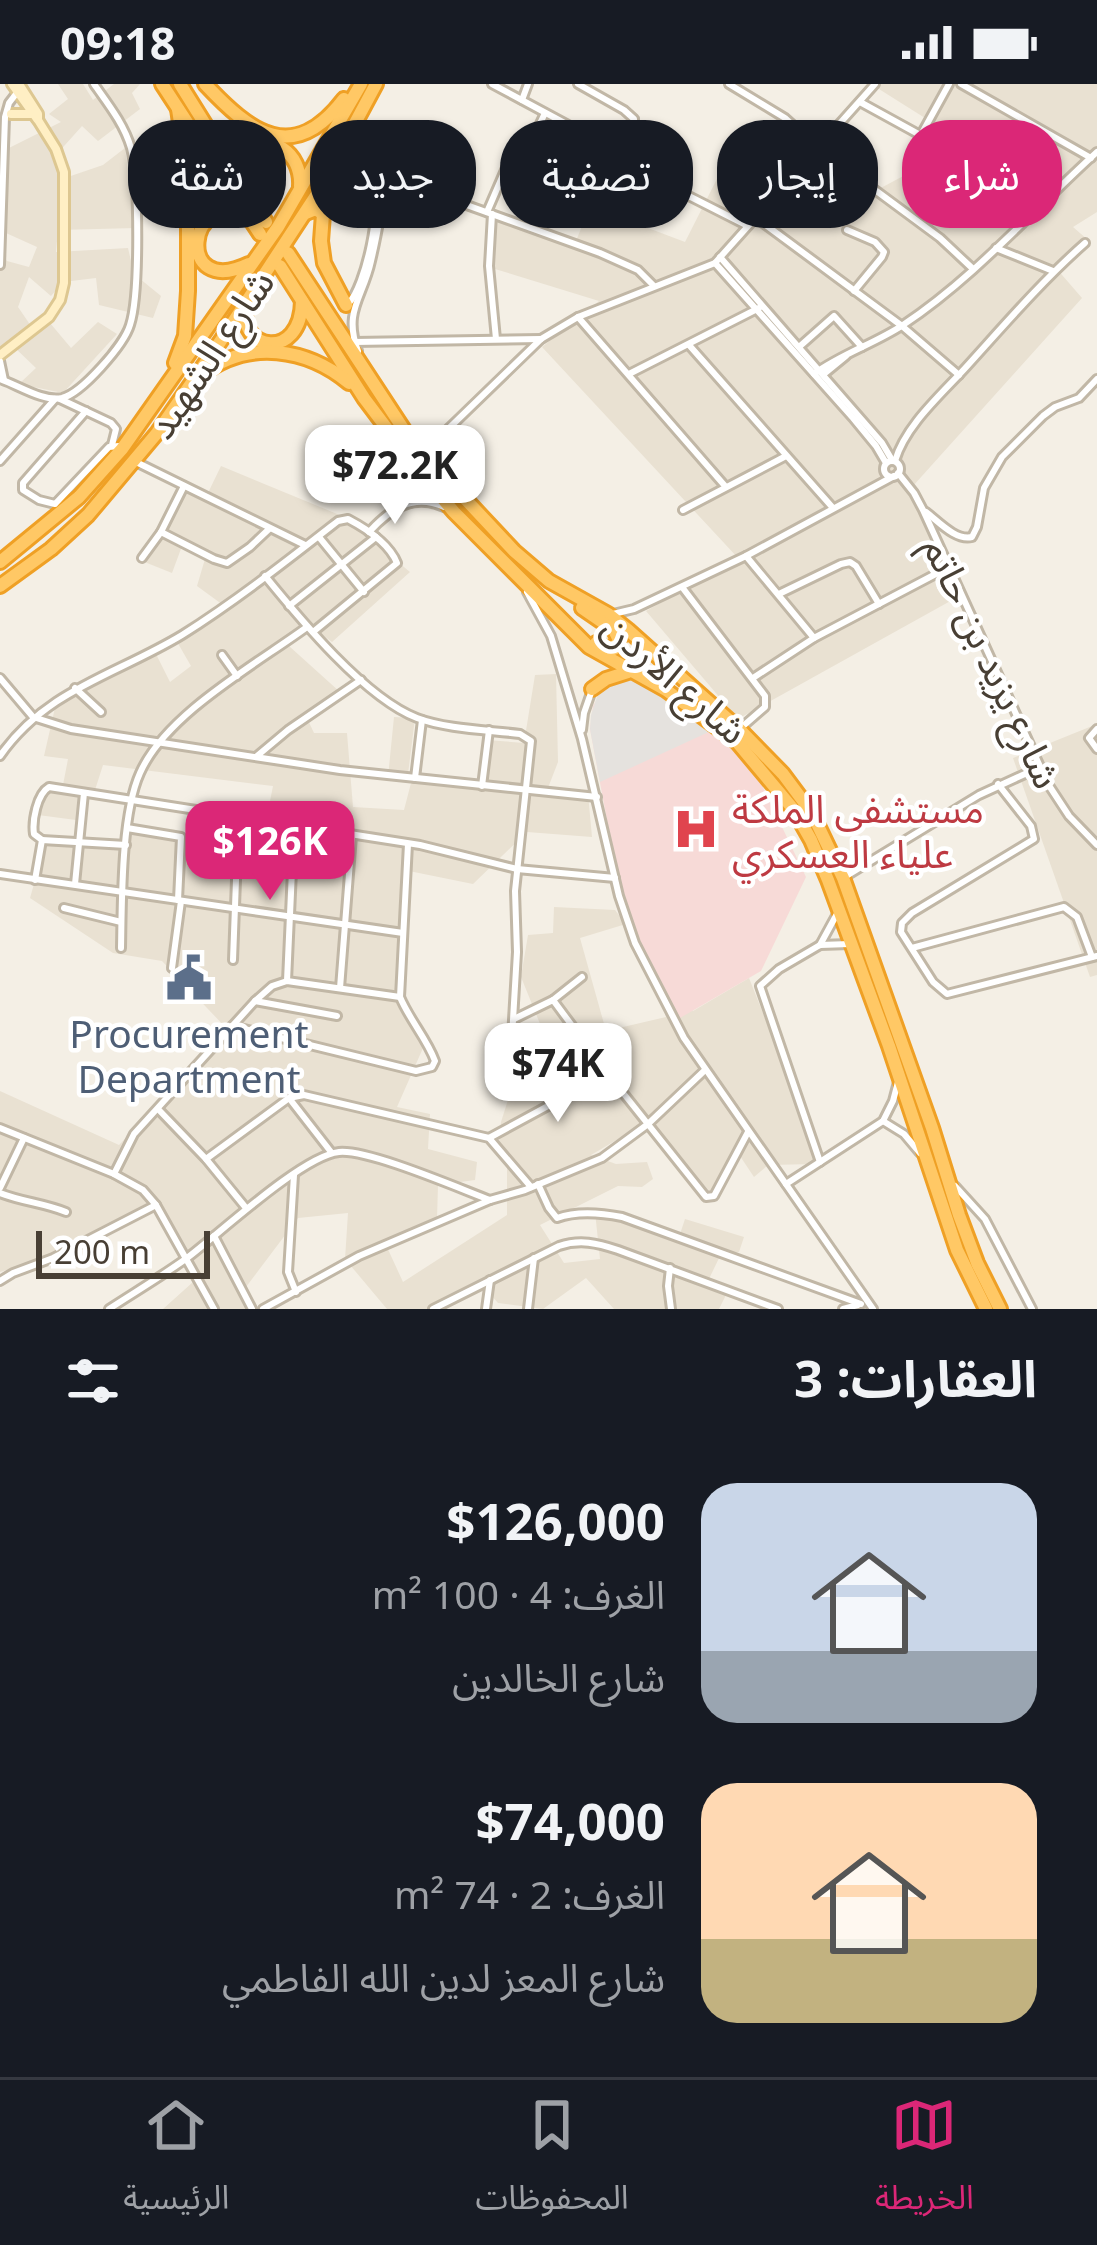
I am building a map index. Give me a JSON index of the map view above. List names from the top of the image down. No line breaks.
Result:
{"streets":{"highway":["شارع الشهيد","شارع الأردن"],"street":["شارع يزيد بن حاتم"]},"places":{"hospital":["مستشفى الملكة علياء العسكري"],"public building":["Procurement Department"]},"scale_bar":"200 m","page":{"status":"09:18","chip":["شراء","إيجار","تصفية","جديد","شقة"],"price":["$72.2K","$126K","$74K"],"scale":"200 m","heading":"العقارات: 3","list":[{"name":"$126,000","note":"الغرف: 4 · 100 m² · شارع الخالدين"},{"name":"$74,000","note":"الغرف: 2 · 74 m² · شارع المعز لدين الله الفاطمي"}],"tabs":["الخريطة","المحفوظات","الرئيسية"]}}
